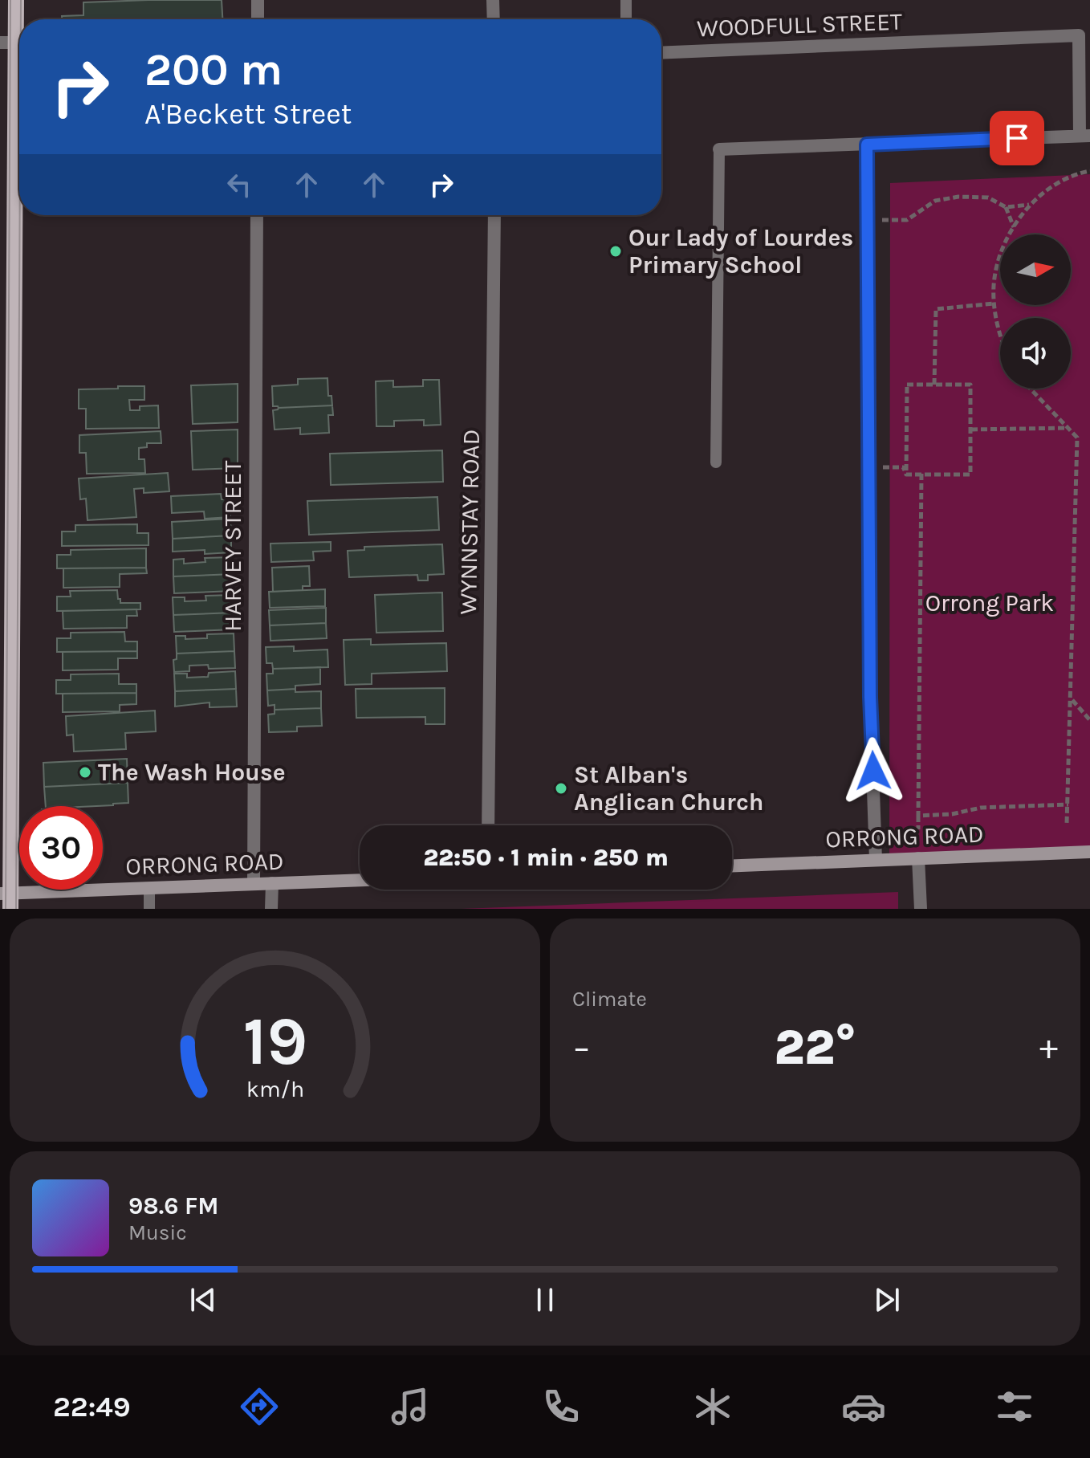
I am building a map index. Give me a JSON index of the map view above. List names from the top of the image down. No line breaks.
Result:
{"streets":{"main road":["ORRONG ROAD"],"street":["WOODFULL STREET","WYNNSTAY ROAD","HARVEY STREET"]},"crossings":[["HARVEY STREET","ORRONG ROAD"]],"parks":["Orrong Park"],"places":["Our Lady of Lourdes Primary School","The Wash House","St Alban's Anglican Church"],"north":"right","page":{"turn":["200 m","A'Beckett Street"],"limit":"30","trip":"22:50 · 1 min · 250 m","tile":"Climate","heat":["−","22°","+"],"song":["98.6 FM","Music"],"tabs":"22:49","gauge":["19","km/h"]}}
